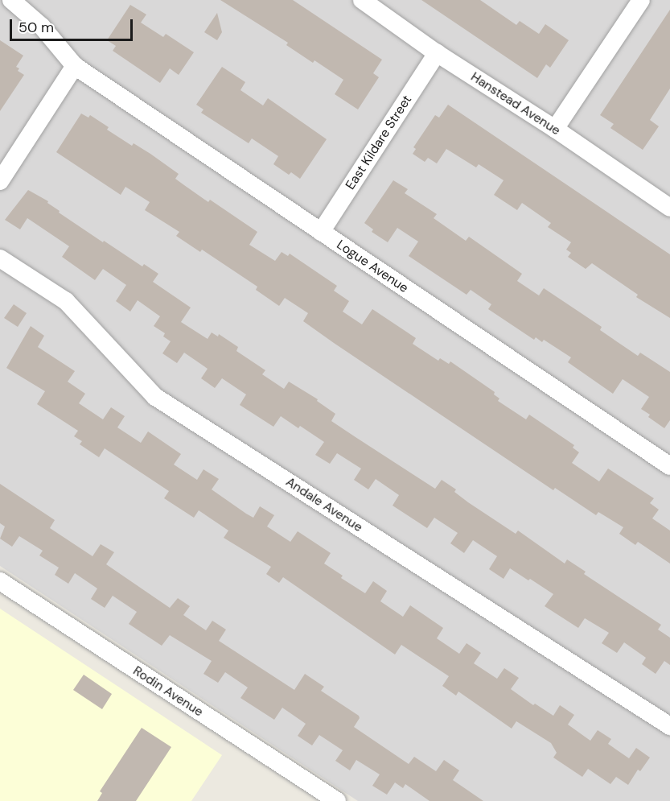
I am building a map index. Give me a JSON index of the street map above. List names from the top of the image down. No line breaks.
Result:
{"streets":{"street":["Hanstead Avenue","East Kildare Street","Logue Avenue","Andale Avenue","Rodin Avenue"]},"crossings":[["Hanstead Avenue","East Kildare Street"],["East Kildare Street","Logue Avenue"]],"scale_bar":"50 m"}
